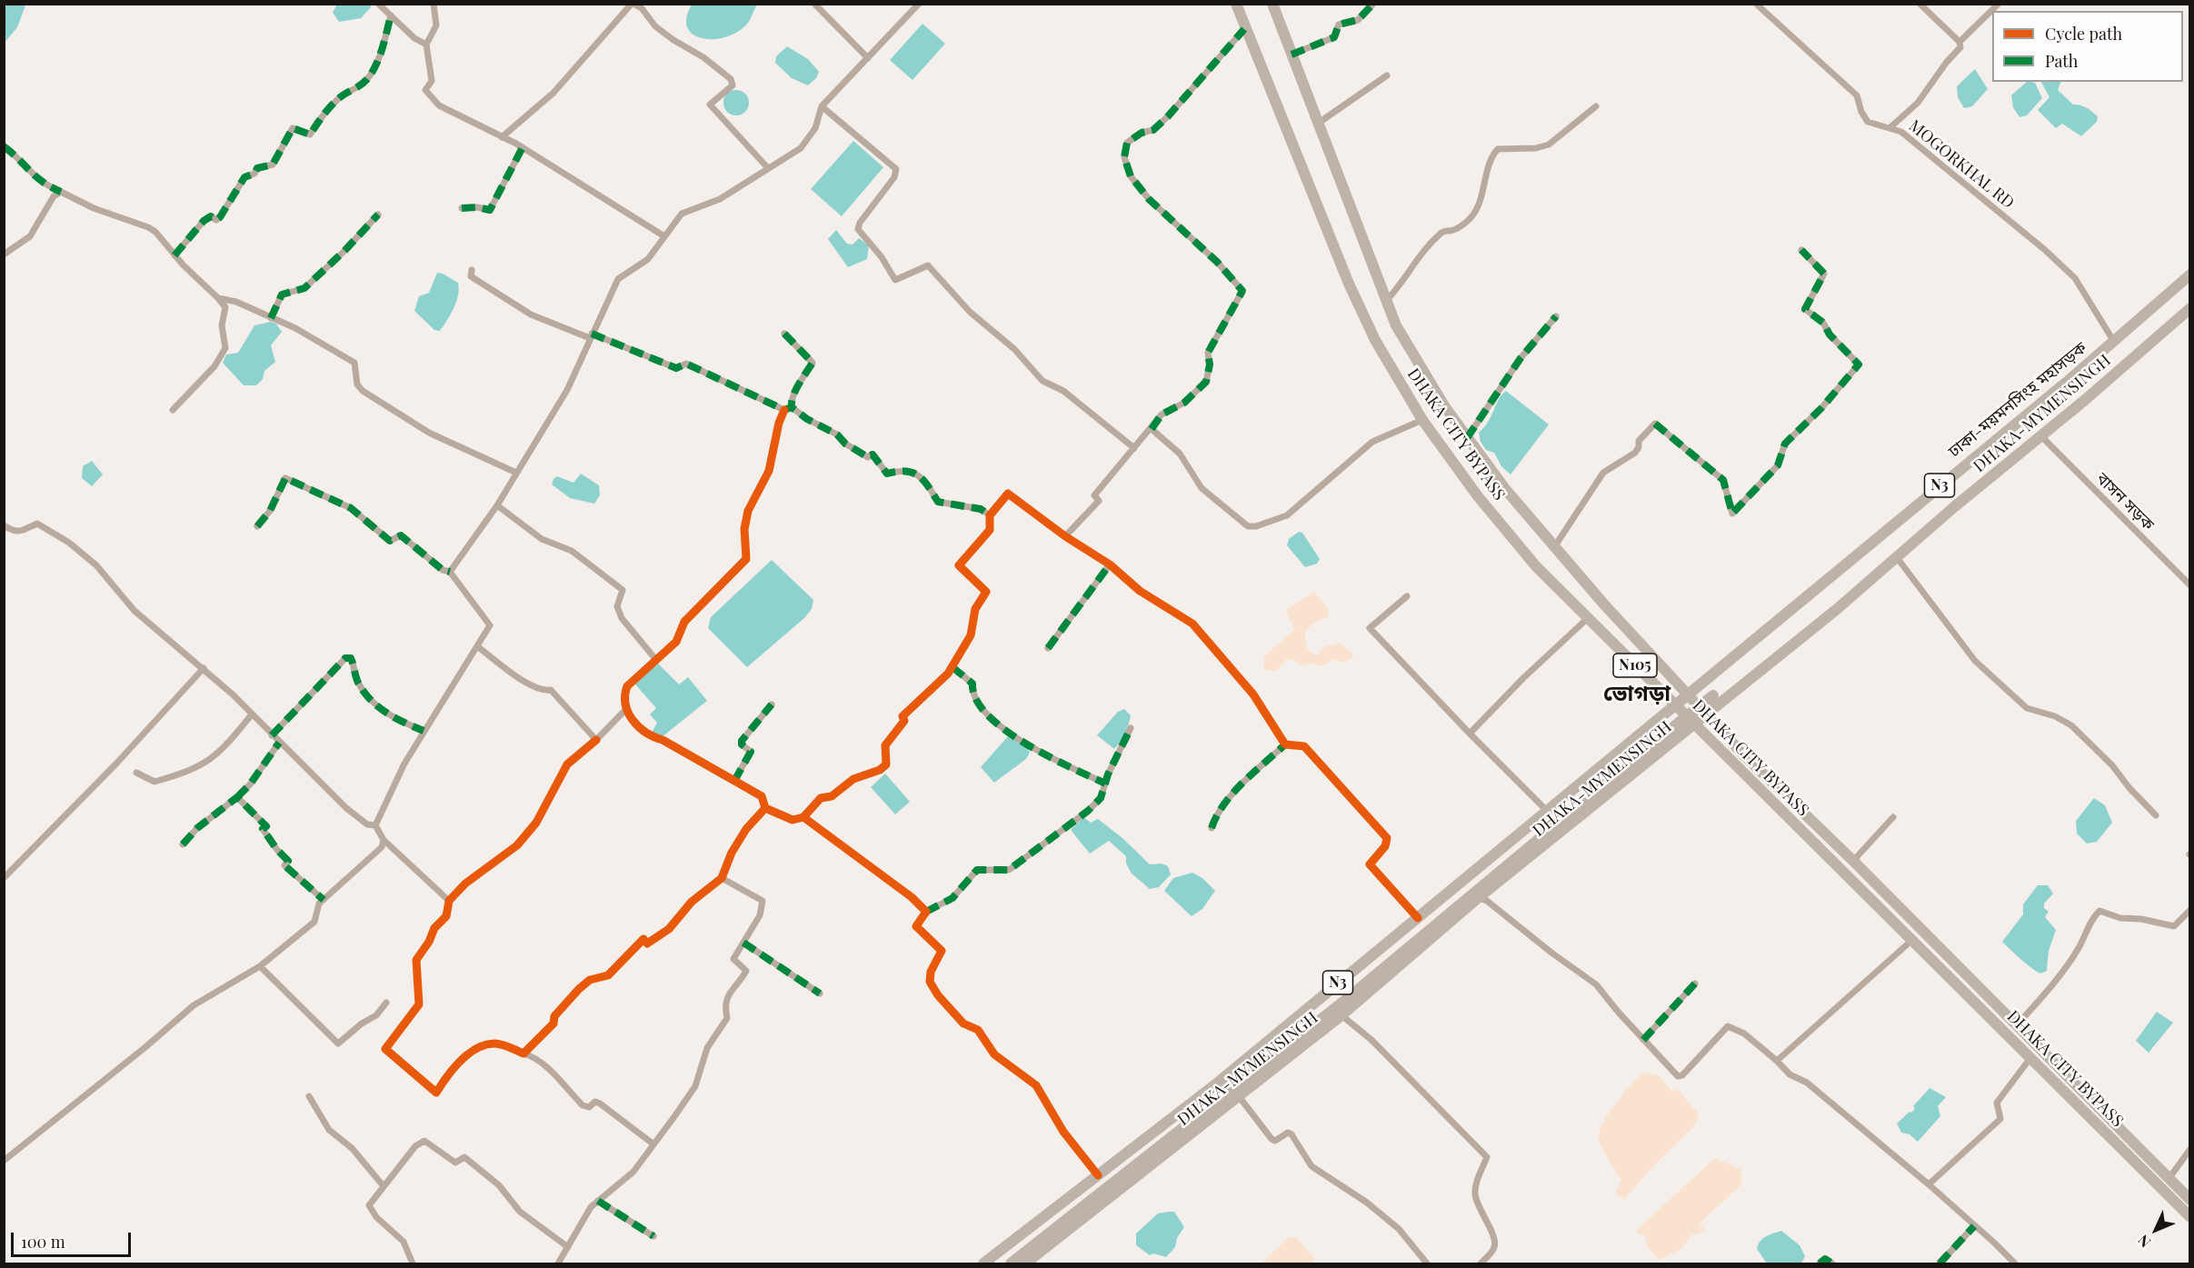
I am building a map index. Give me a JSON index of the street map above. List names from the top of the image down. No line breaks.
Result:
{"streets":{"highway":["ঢাকা-ময়মনসিংহ মহাসড়ক","DHAKA-MYMENSINGH","DHAKA CITY BYPASS","N3","N105"],"street":["MOGORKHAL RD","বাসন সড়ক"]},"crossings":[["MOGORKHAL RD","ঢাকা-ময়মনসিংহ মহাসড়ক"],["ঢাকা-ময়মনসিংহ মহাসড়ক","DHAKA-MYMENSINGH"],["ঢাকা-ময়মনসিংহ মহাসড়ক","DHAKA CITY BYPASS"],["DHAKA-MYMENSINGH","DHAKA CITY BYPASS"],["DHAKA-MYMENSINGH","বাসন সড়ক"]],"districts":["ভোগড়া"],"legend":["Cycle path","Path"],"scale_bar":"100 m","north":"bottom left"}
